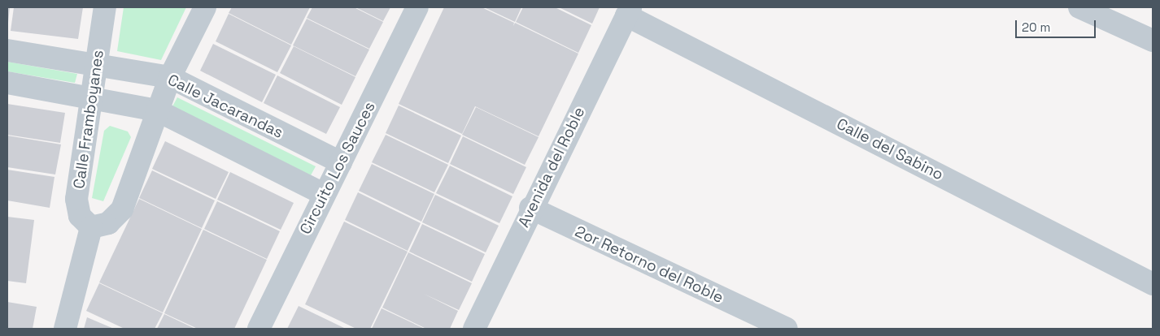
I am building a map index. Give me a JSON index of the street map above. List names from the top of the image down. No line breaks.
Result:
{"streets":{"street":["Calle Jacarandas","Calle Framboyanes","Calle del Sabino","Avenida del Roble","Circuito Los Sauces","2or Retorno del Roble"]},"crossings":[["Calle Jacarandas","Calle Framboyanes"],["Calle Jacarandas","Circuito Los Sauces"],["Calle del Sabino","Avenida del Roble"],["Avenida del Roble","2or Retorno del Roble"]],"scale_bar":"20 m"}
